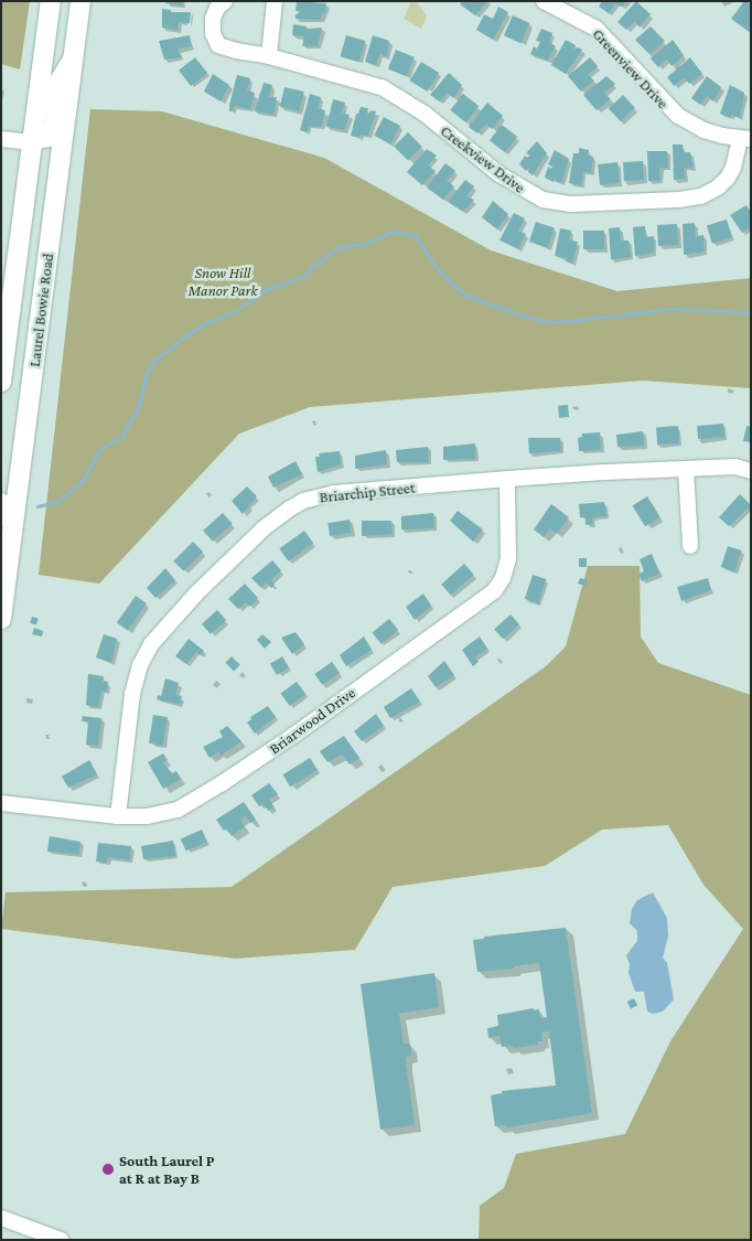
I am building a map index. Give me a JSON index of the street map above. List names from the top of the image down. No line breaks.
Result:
{"streets":{"main road":["Laurel Bowie Road"],"street":["Greenview Drive","Creekview Drive","Briarchip Street","Briarwood Drive"]},"crossings":[["Greenview Drive","Creekview Drive"],["Briarchip Street","Briarwood Drive"]],"parks":["Snow Hill Manor Park"],"places":["South Laurel P at R at Bay B"]}
